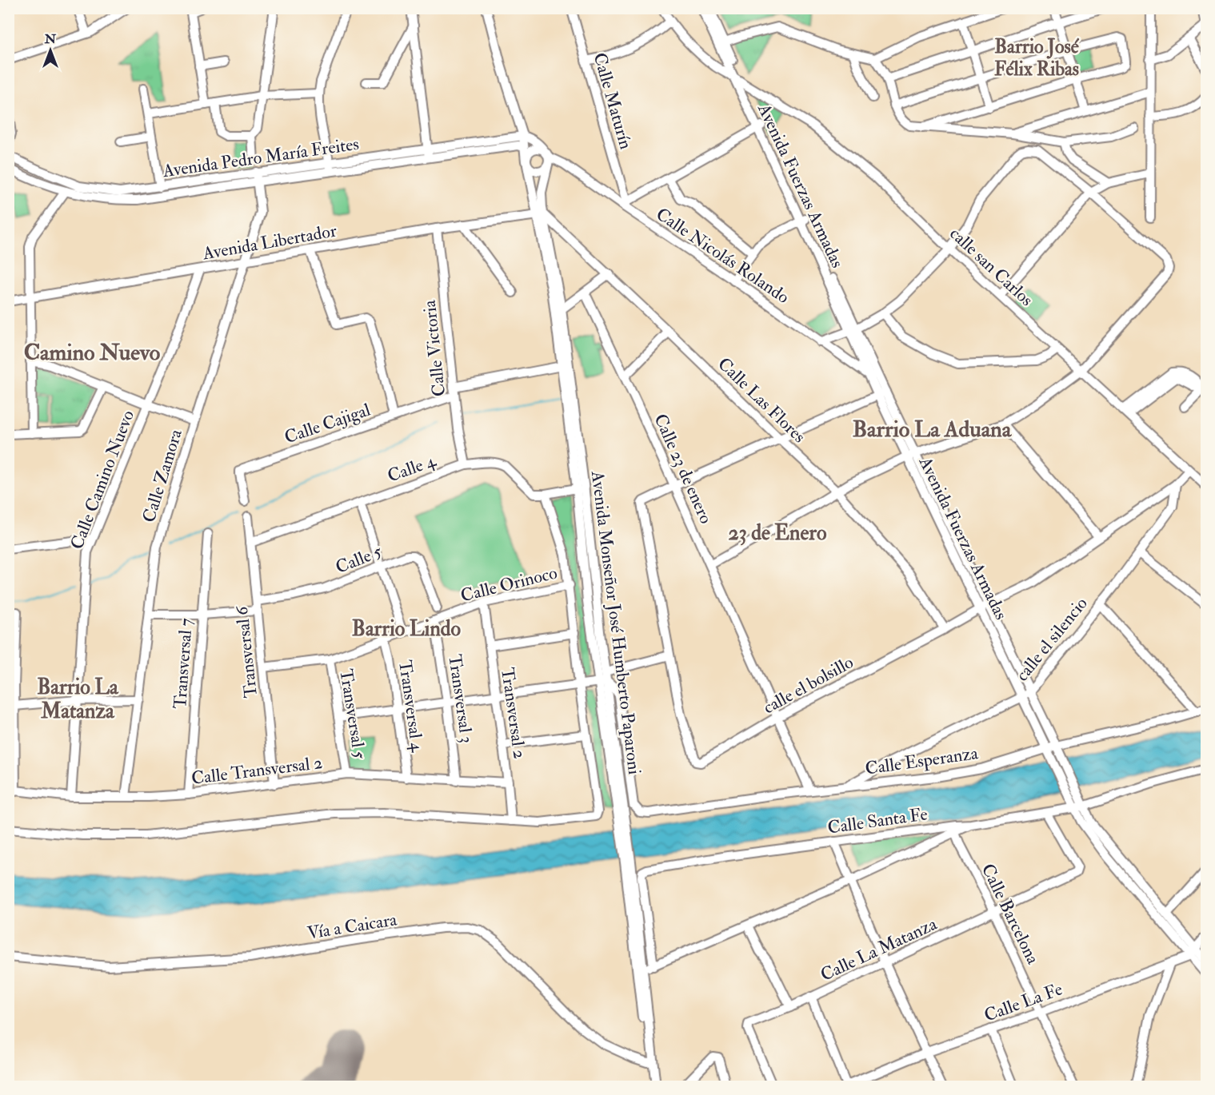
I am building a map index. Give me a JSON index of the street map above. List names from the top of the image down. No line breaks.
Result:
{"streets":{"street":["Calle Maturín","Avenida Pedro María Freites","Avenida Fuerzas Armadas","Avenida Libertador","Calle Nicolás Rolando","calle san Carlos","Calle Victoria","Calle Las Flores","Calle Cajigal","Calle 4","Calle 23 de enero","Calle Zamora","Calle Camino Nuevo","Calle 5","Calle Orinoco","Avenida Monseñor José Humberto Paparoni","calle el silencio","Transversal 6","Transversal 7","calle el bolsillo","Transversal 3","Transversal 4","Transversal 2","Transversal 5","Calle Esperanza","Calle Transversal 2","Calle Santa Fe","Calle Barcelona","Vía a Caicara","Calle La Matanza","Calle La Fe"]},"crossings":[["Calle Maturín","Calle Nicolás Rolando"],["Avenida Pedro María Freites","Calle Zamora"],["Avenida Pedro María Freites","Avenida Monseñor José Humberto Paparoni"],["Avenida Fuerzas Armadas","Calle Nicolás Rolando"],["Avenida Fuerzas Armadas","calle san Carlos"],["Avenida Fuerzas Armadas","calle el silencio"],["Avenida Fuerzas Armadas","calle el bolsillo"],["Avenida Fuerzas Armadas","Calle Esperanza"],["Avenida Fuerzas Armadas","Calle Santa Fe"],["Avenida Fuerzas Armadas","Calle La Fe"],["Avenida Libertador","Calle Victoria"],["Avenida Libertador","Calle Las Flores"],["Avenida Libertador","Calle Zamora"],["Avenida Libertador","Calle Camino Nuevo"],["Avenida Libertador","Avenida Monseñor José Humberto Paparoni"],["Calle Nicolás Rolando","Avenida Monseñor José Humberto Paparoni"],["calle san Carlos","calle el bolsillo"],["Calle Victoria","Calle Cajigal"],["Calle Victoria","Calle 4"],["Calle Las Flores","Avenida Monseñor José Humberto Paparoni"],["Calle Las Flores","calle el bolsillo"],["Calle Cajigal","Avenida Monseñor José Humberto Paparoni"],["Calle 4","Transversal 6"],["Calle 23 de enero","calle el bolsillo"],["Calle 23 de enero","Calle Esperanza"],["Calle Zamora","Calle 5"],["Calle Zamora","Calle Transversal 2"],["Calle Camino Nuevo","Calle Transversal 2"],["Calle 5","Transversal 6"],["Calle 5","Transversal 7"],["Calle Orinoco","Transversal 6"],["Calle Orinoco","Transversal 3"],["Calle Orinoco","Transversal 4"],["Calle Orinoco","Transversal 5"],["Avenida Monseñor José Humberto Paparoni","Calle Esperanza"],["Avenida Monseñor José Humberto Paparoni","Vía a Caicara"],["calle el silencio","calle el bolsillo"],["calle el silencio","Calle Esperanza"],["Transversal 6","Calle Transversal 2"],["Transversal 7","Calle Transversal 2"],["Transversal 3","Calle Transversal 2"],["Transversal 4","Calle Transversal 2"],["Transversal 2","Calle Transversal 2"],["Transversal 5","Calle Transversal 2"],["Calle Santa Fe","Calle La Matanza"],["Calle Barcelona","Calle La Matanza"],["Calle Barcelona","Calle La Fe"]],"districts":["Barrio José Félix Ribas","Camino Nuevo","Barrio La Aduana","23 de Enero","Barrio Lindo","Barrio La Matanza"],"north":"top"}
